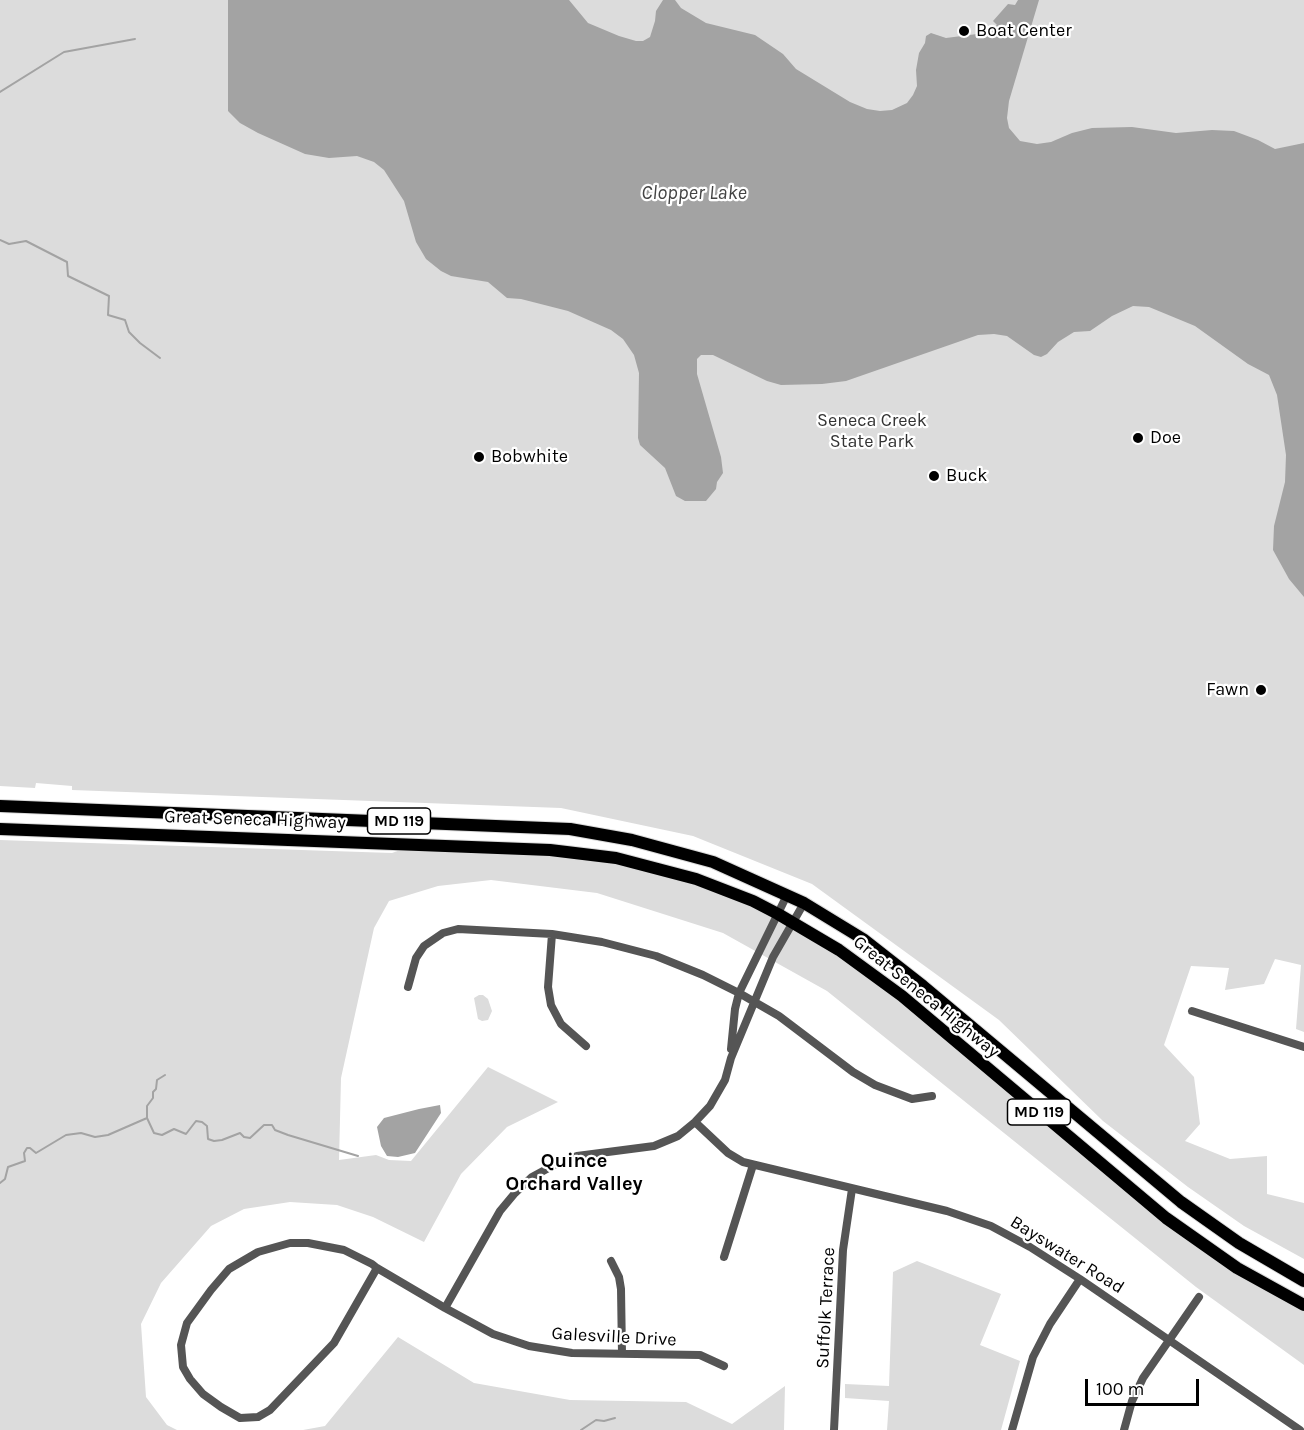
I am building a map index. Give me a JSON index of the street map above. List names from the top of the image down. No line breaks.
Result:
{"streets":{"main road":["Great Seneca Highway","MD 119"],"street":["Bayswater Road","Suffolk Terrace","Galesville Drive"]},"crossings":[["Bayswater Road","Suffolk Terrace"]],"districts":["Quince Orchard Valley"],"water":["Clopper Lake"],"parks":["Seneca Creek State Park"],"places":["Boat Center","Doe","Bobwhite","Buck","Fawn"],"scale_bar":"100 m"}
